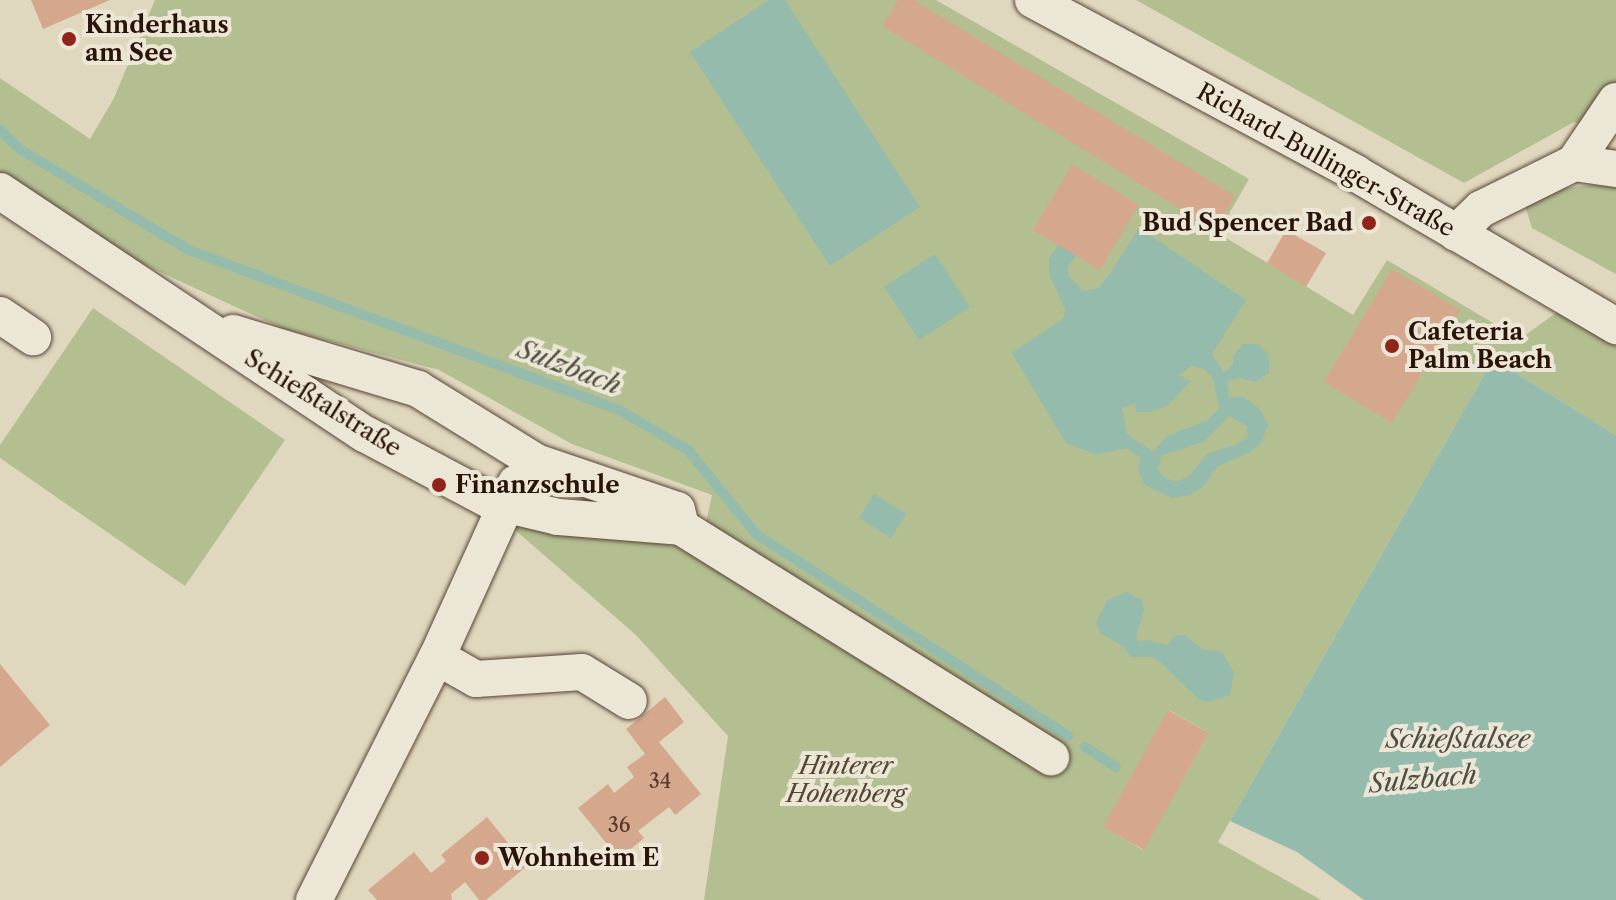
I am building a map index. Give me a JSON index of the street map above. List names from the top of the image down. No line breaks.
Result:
{"streets":{"street":["Richard-Bullinger-Straße","Schießtalstraße"]},"water":["Sulzbach","Schießtalsee"],"parks":["Hinterer Hohenberg"],"places":["Kinderhaus am See","Bud Spencer Bad","Cafeteria Palm Beach","Finanzschule","Wohnheim E"],"house_numbers":["34","36"]}
